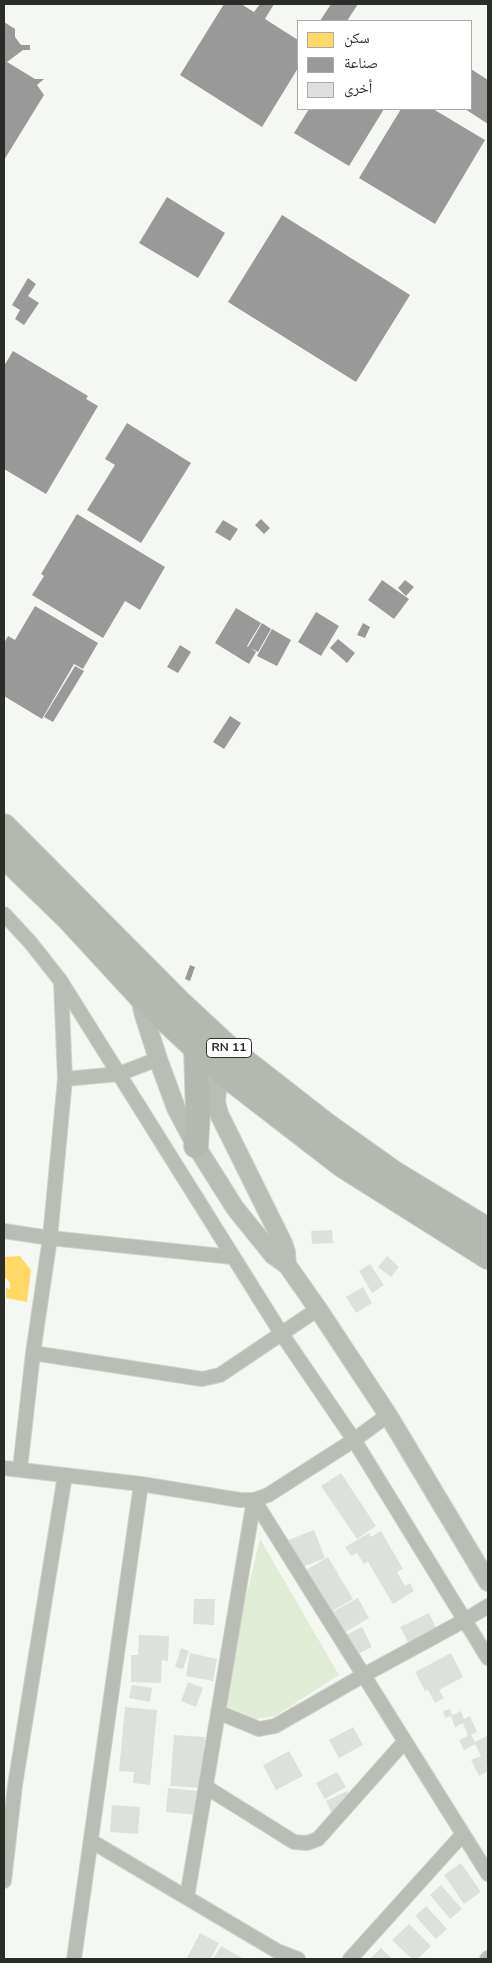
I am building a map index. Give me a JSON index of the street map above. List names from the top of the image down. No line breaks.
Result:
{"streets":{"highway":["RN 11"]},"legend":["سكن","صناعة","أخرى"]}
